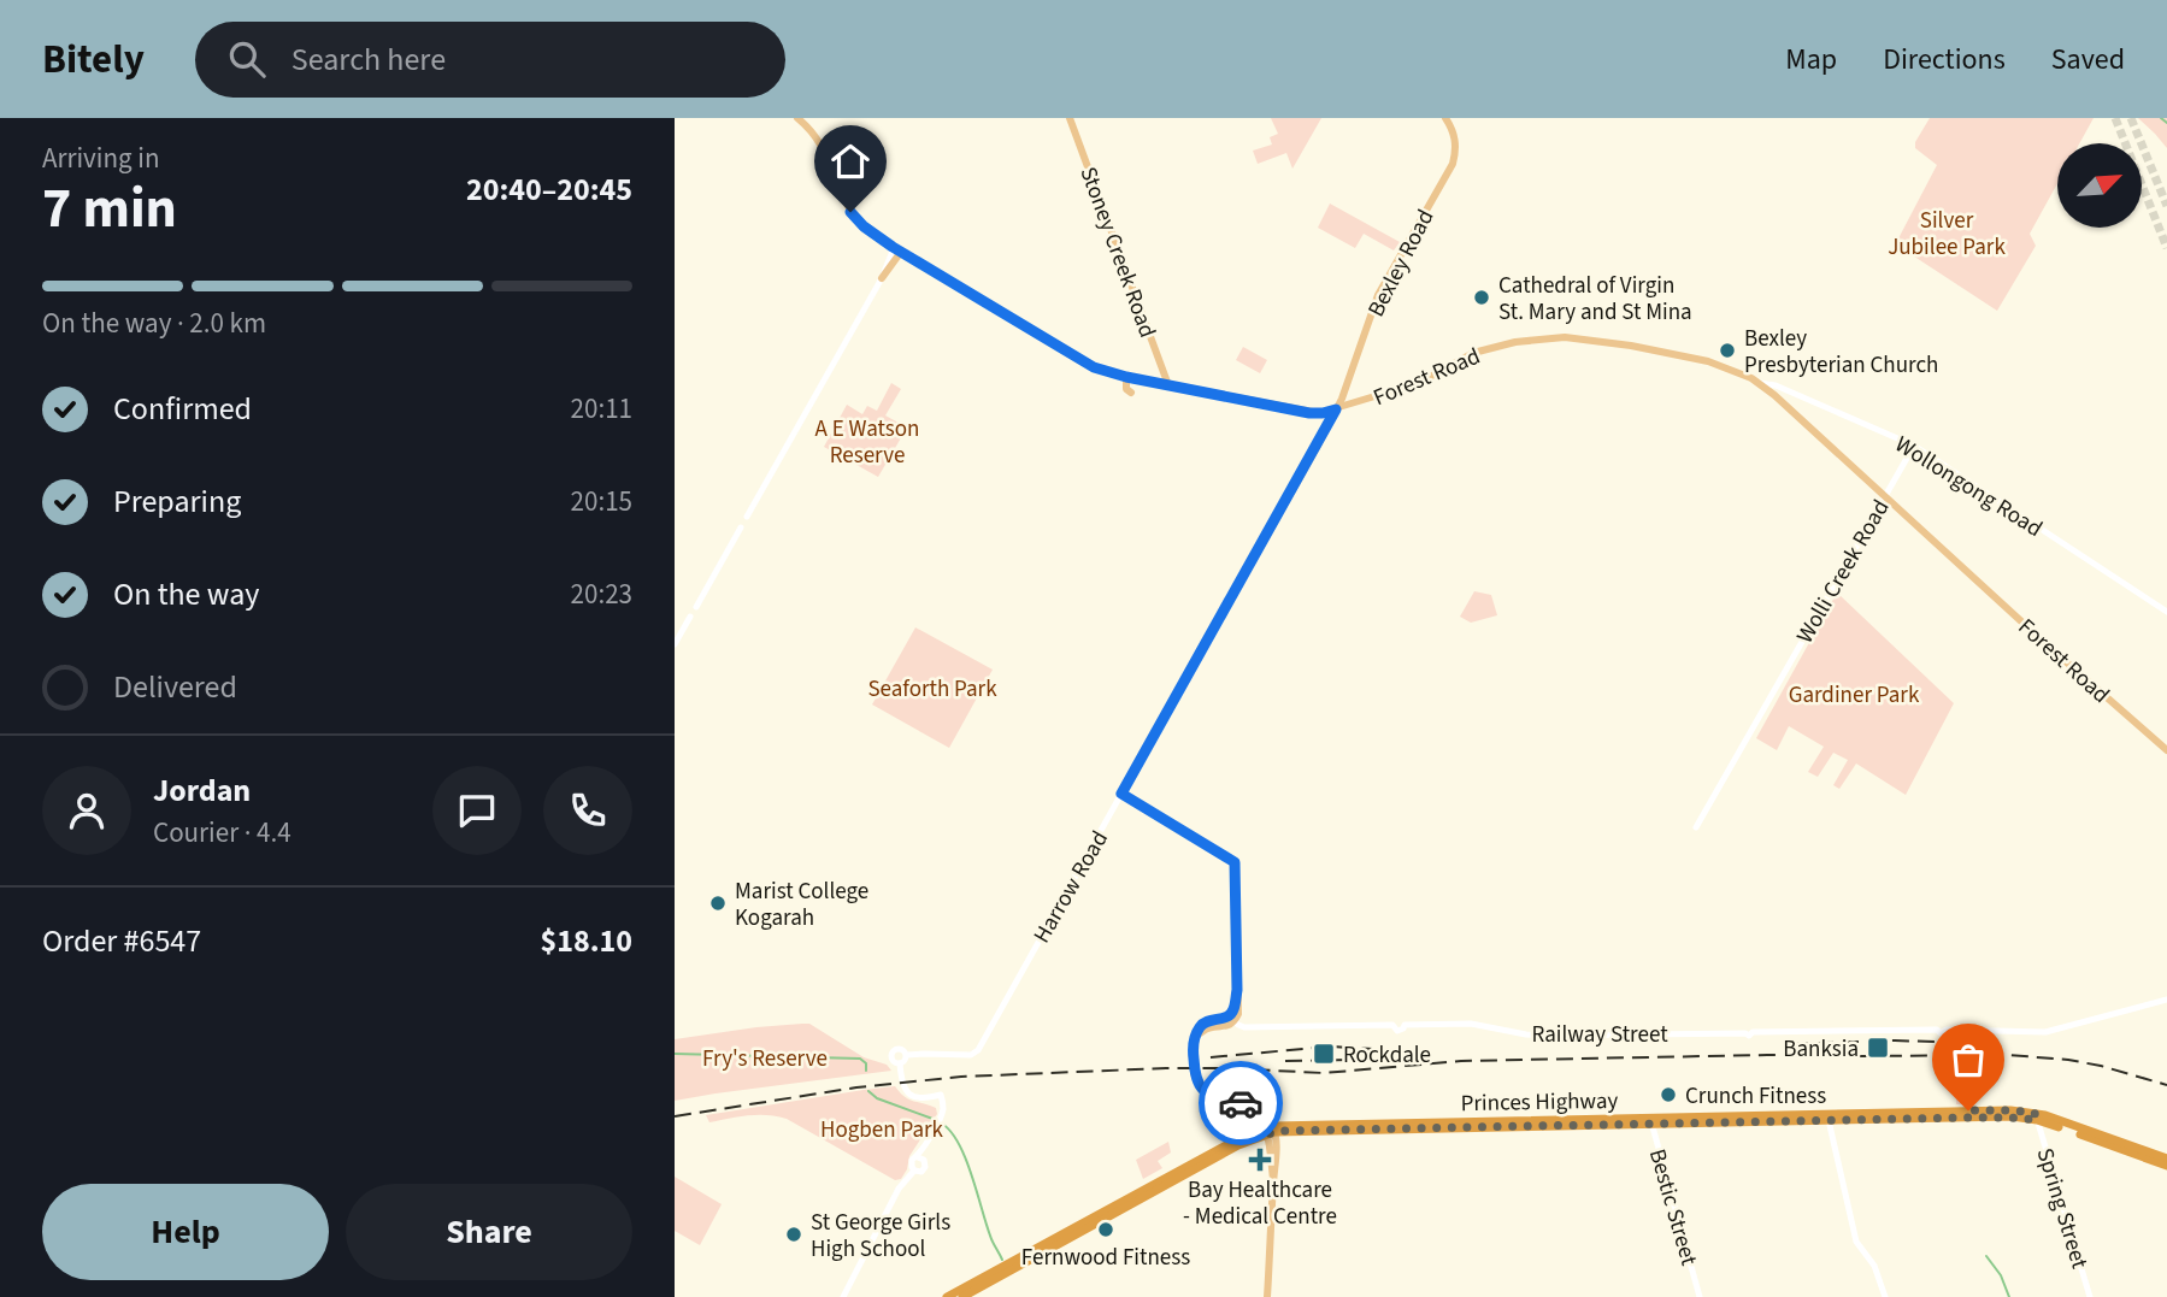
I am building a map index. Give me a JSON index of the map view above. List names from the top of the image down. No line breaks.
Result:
{"streets":{"highway":["Princes Highway"],"main road":["Stoney Creek Road","Bexley Road","Forest Road","Harrow Road"],"street":["Wollongong Road","Wolli Creek Road","Railway Street","Bestic Street","Spring Street"]},"crossings":[["Stoney Creek Road","Forest Road"],["Bexley Road","Forest Road"],["Bexley Road","Harrow Road"],["Forest Road","Wollongong Road"],["Forest Road","Wolli Creek Road"],["Forest Road","Harrow Road"],["Wollongong Road","Wolli Creek Road"],["Princes Highway","Bestic Street"],["Princes Highway","Spring Street"]],"parks":["Silver Jubilee Park","A E Watson Reserve","Seaforth Park","Gardiner Park","Fry's Reserve","Hogben Park"],"places":{"other":["Cathedral of Virgin St. Mary and St Mina","Bexley Presbyterian Church","Marist College Kogarah","Crunch Fitness","Fernwood Fitness","St George Girls High School"],"transit":["Banksia","Rockdale"],"health":["Bay Healthcare - Medical Centre"]},"north":"top right","page":{"header":"Bitely","search":"Search here","nav":["Map","Directions","Saved"],"heading":["7 min","Arriving in","20:40–20:45"],"panel":["Jordan","Courier · 4.4","Order #6547","$18.10"],"bar":"On the way · 2.0 km","list":[["Confirmed","20:11"],["Preparing","20:15"],["On the way","20:23"],"Delivered"],"buttons":["Help","Share"]}}
